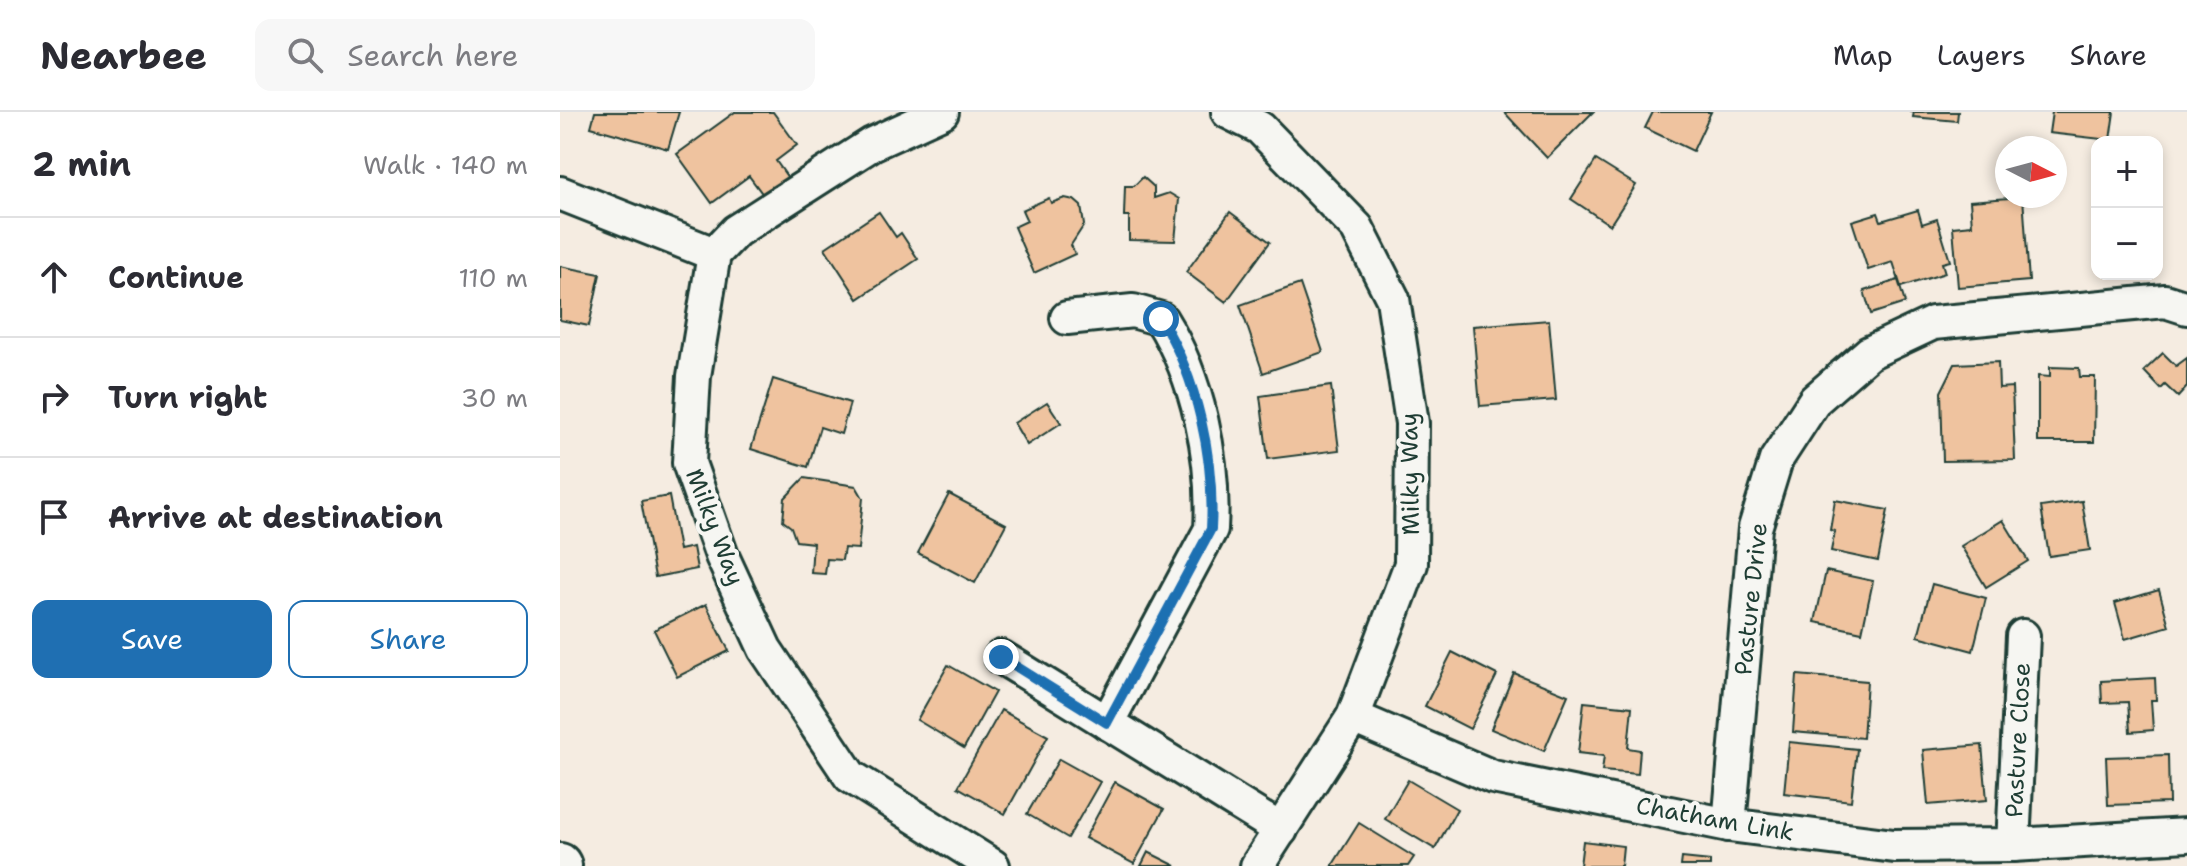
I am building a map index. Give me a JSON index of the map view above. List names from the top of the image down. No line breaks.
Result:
{"streets":{"street":["Milky Way","Pasture Drive","Pasture Close","Chatham Link"]},"crossings":[["Milky Way","Chatham Link"],["Pasture Drive","Chatham Link"],["Pasture Close","Chatham Link"]],"north":"right","page":{"header":"Nearbee","search":"Search here","nav":["Map","Layers","Share"],"heading":["2 min","Walk · 140 m"],"map_buttons":["+","−"],"list":[["Continue","110 m"],["Turn right","30 m"],"Arrive at destination"],"buttons":["Save","Share"]}}
